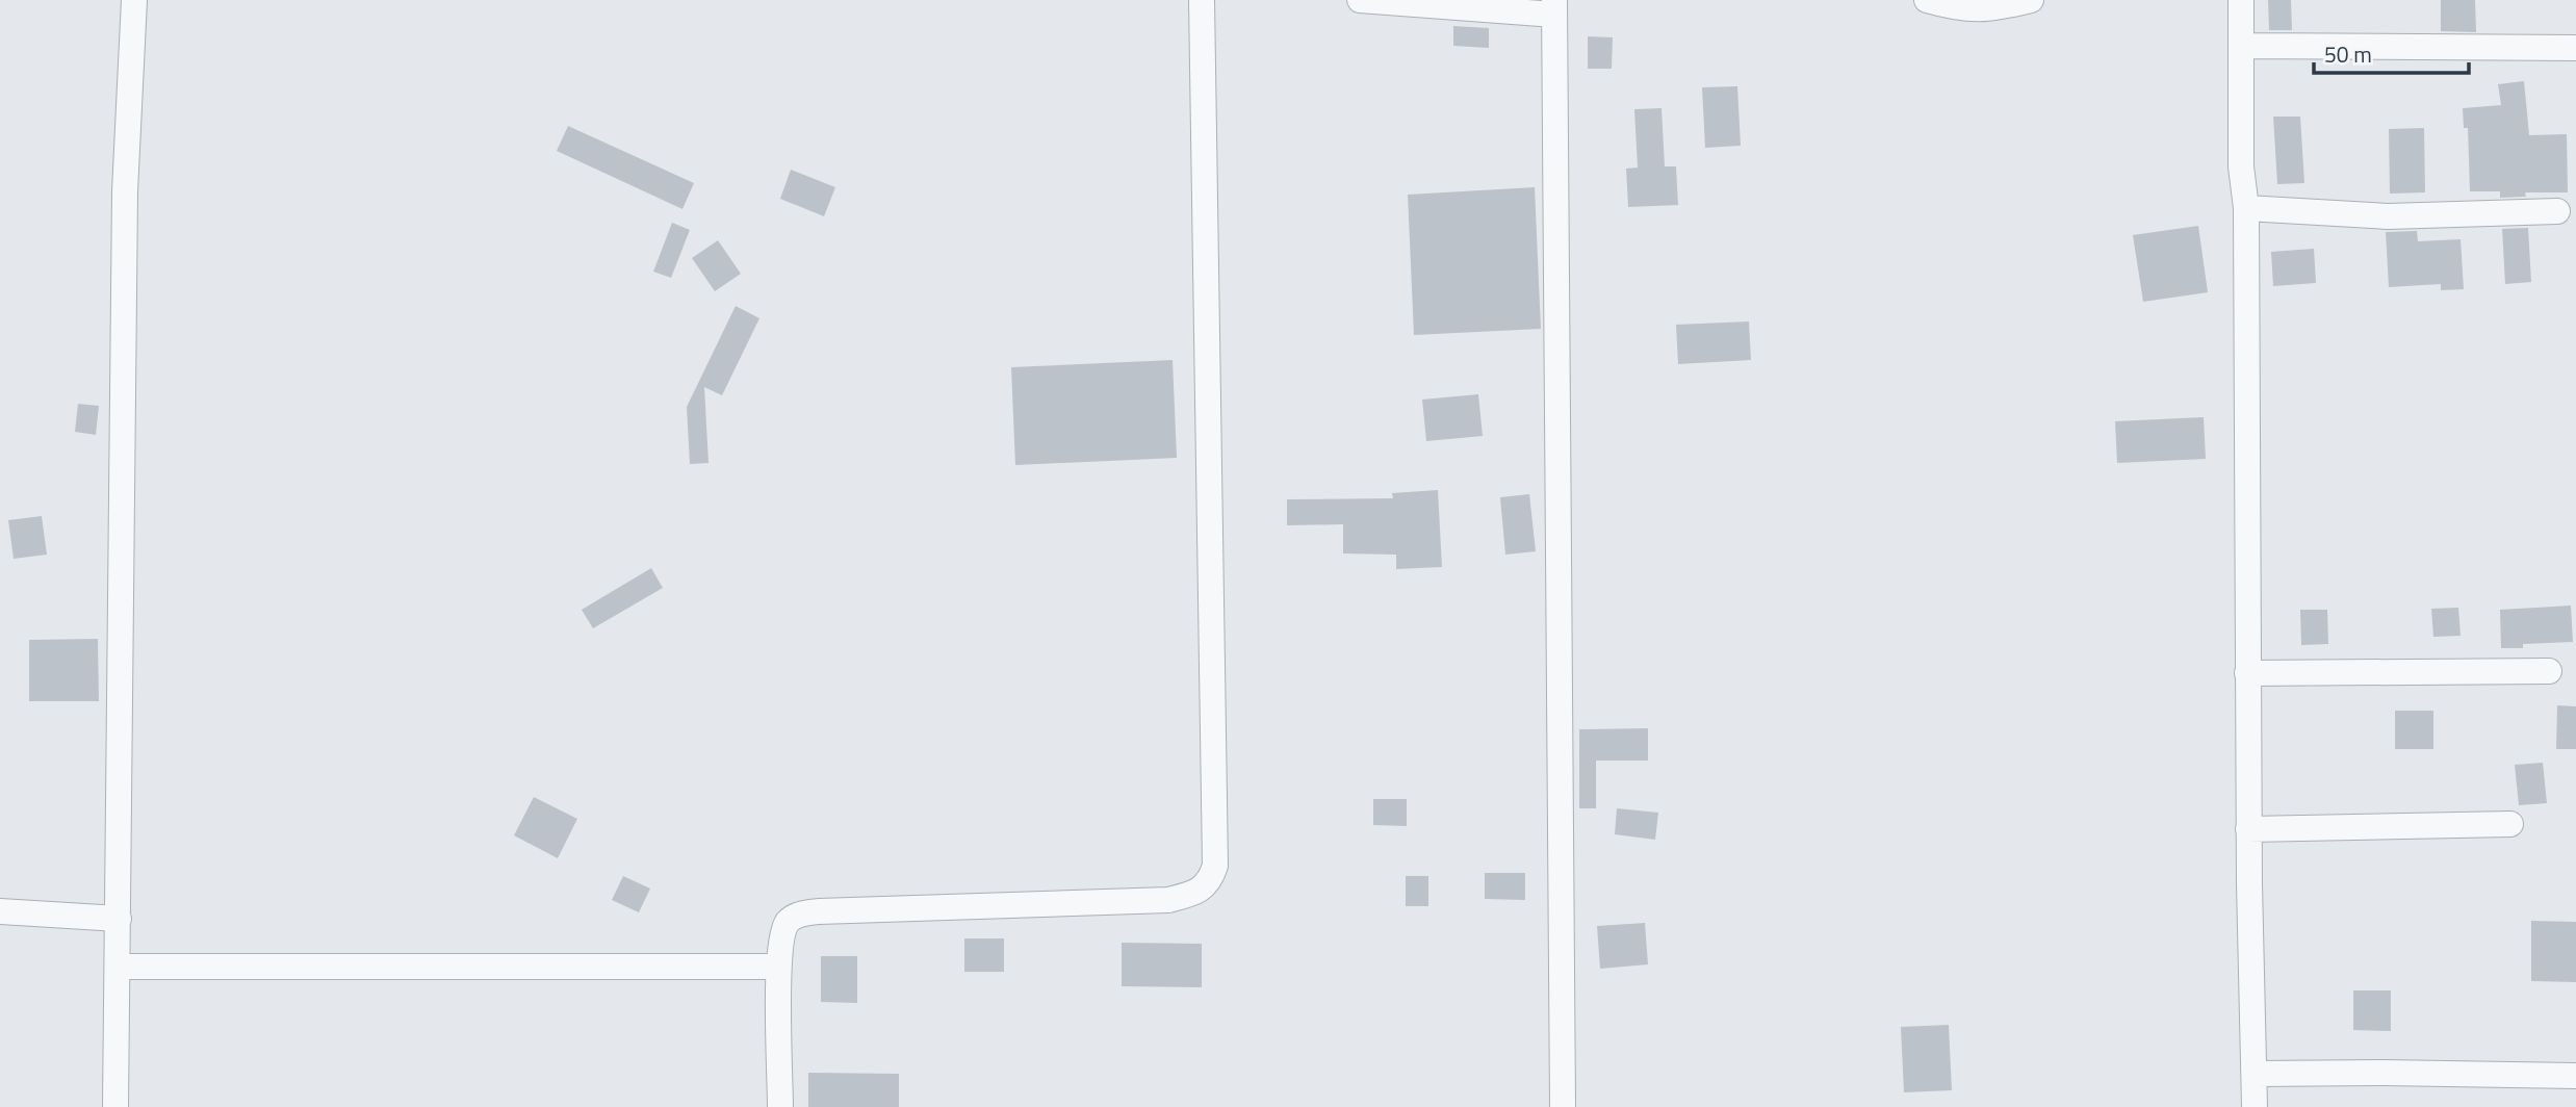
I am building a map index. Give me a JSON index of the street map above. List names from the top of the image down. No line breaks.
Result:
{"scale_bar":"50 m"}
